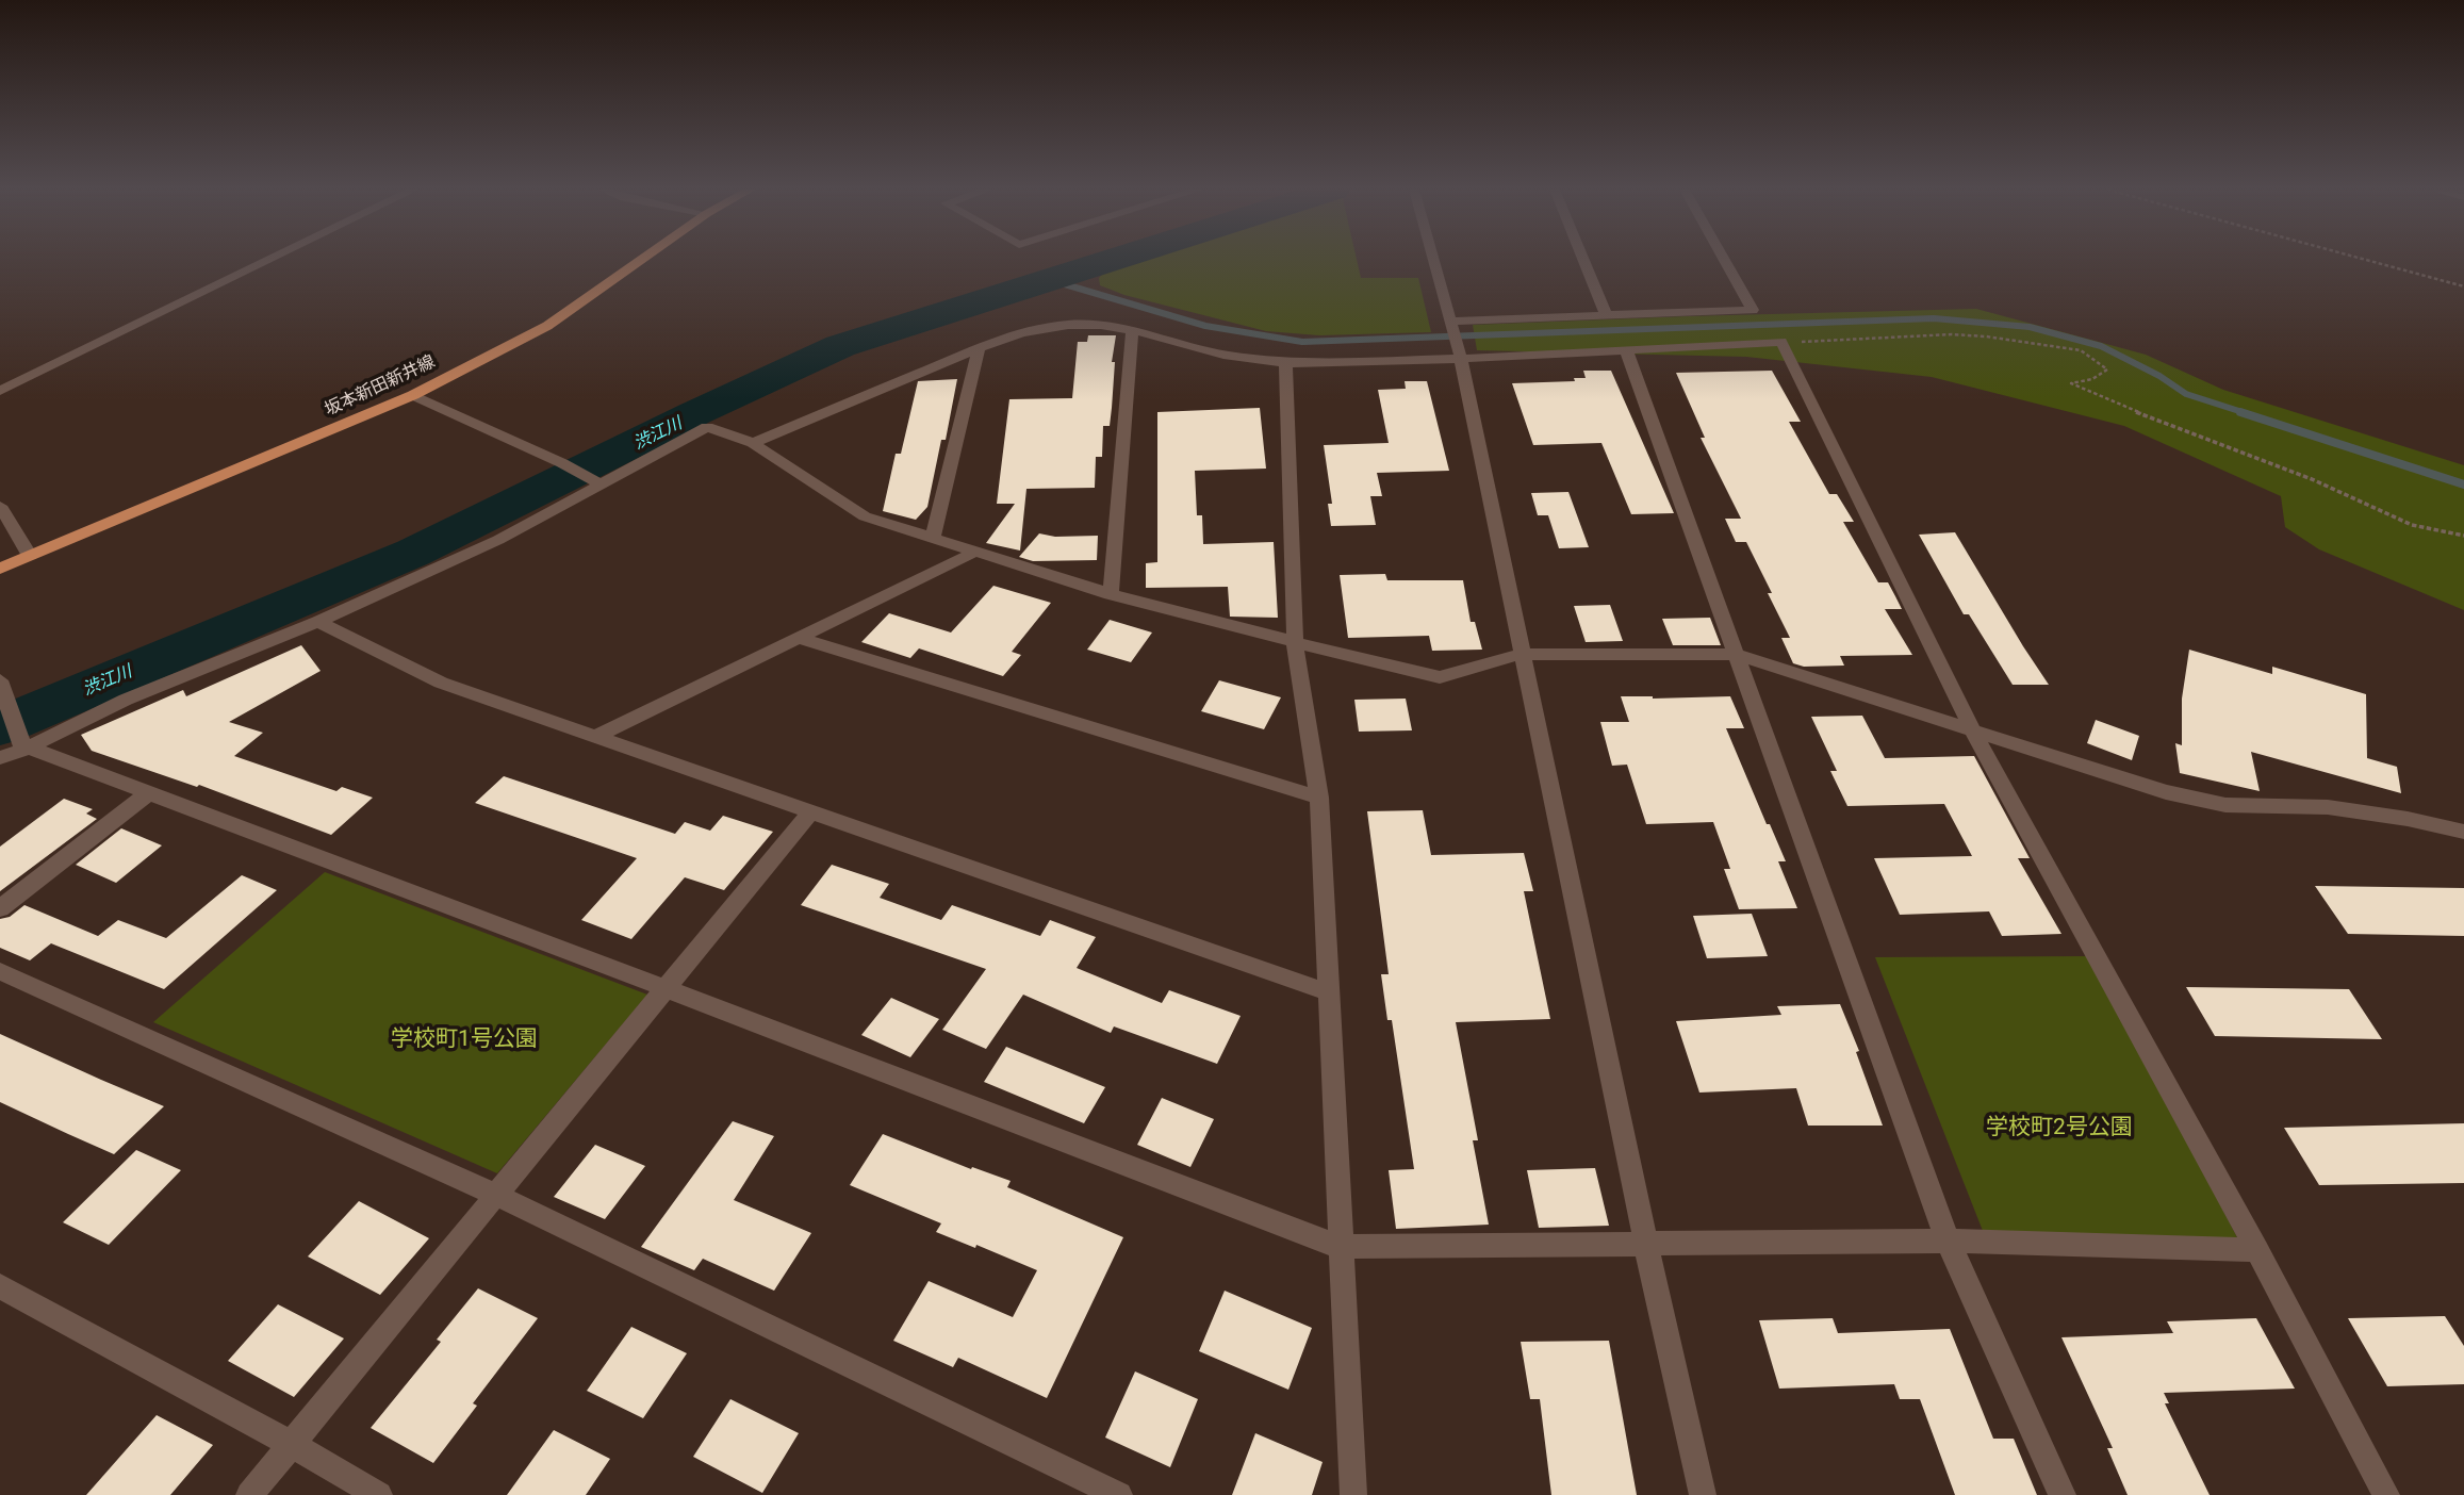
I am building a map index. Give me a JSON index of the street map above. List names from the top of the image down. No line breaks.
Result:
{"streets":{"main road":["坂本新田新井線"]},"water":["渋江川"],"parks":["学校町1号公園","学校町2号公園"]}
